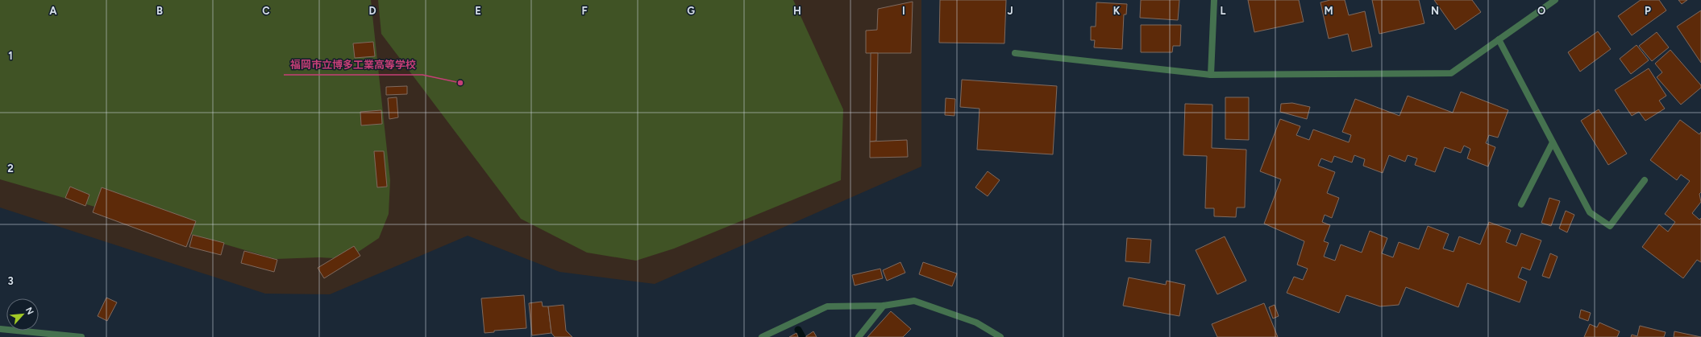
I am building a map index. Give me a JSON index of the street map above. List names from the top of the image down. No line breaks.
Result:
{"places":["福岡市立博多工業高等学校"],"north":"top right","grid":{"columns":["A","B","C","D","E","F","G","H","I","J","K","L","M","N","O","P"],"rows":["1","2","3"]}}
